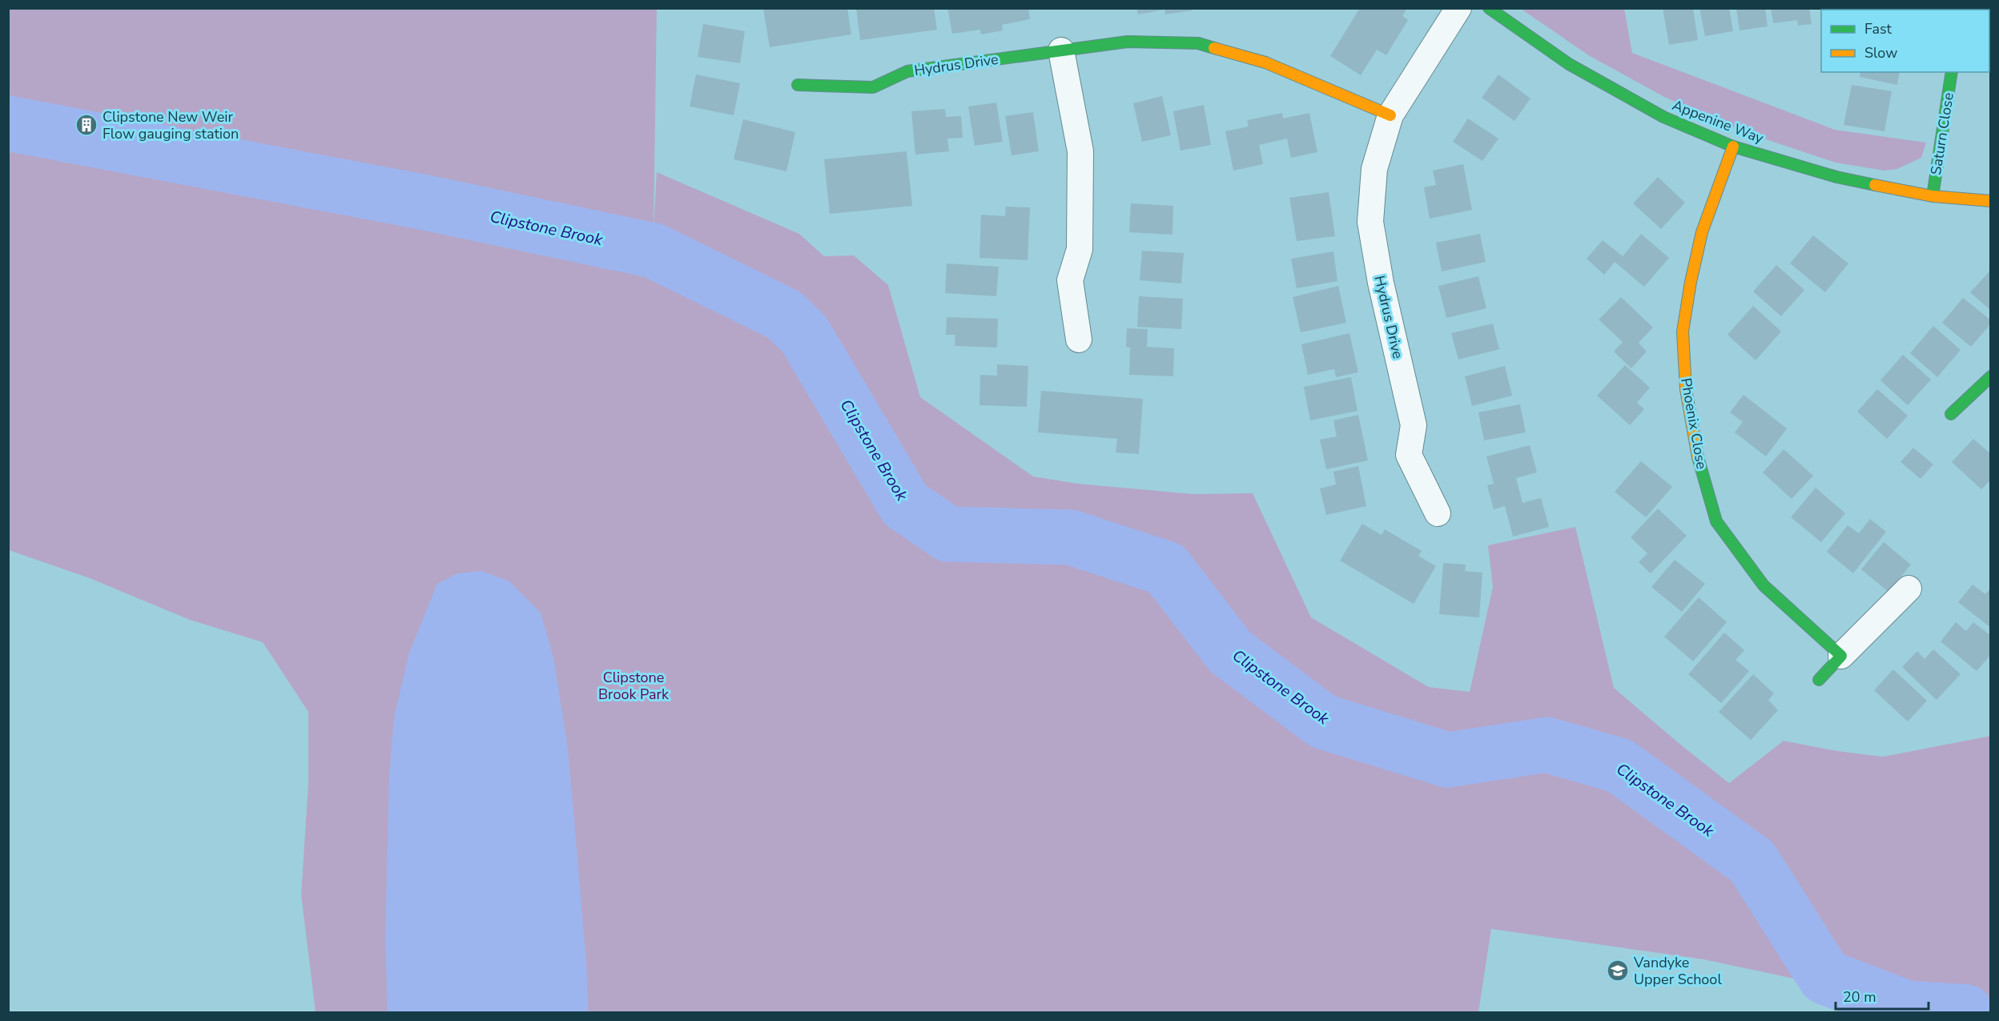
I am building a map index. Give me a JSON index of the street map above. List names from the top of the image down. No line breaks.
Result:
{"streets":{"street":["Hydrus Drive","Appenine Way","Saturn Close","Phoenix Close"]},"crossings":[["Appenine Way","Saturn Close"],["Appenine Way","Phoenix Close"]],"water":["Clipstone Brook"],"parks":["Clipstone Brook Park"],"places":{"building":["Clipstone New Weir Flow gauging station"],"school or university":["Vandyke Upper School"]},"legend":["Fast","Slow"],"scale_bar":"20 m"}
